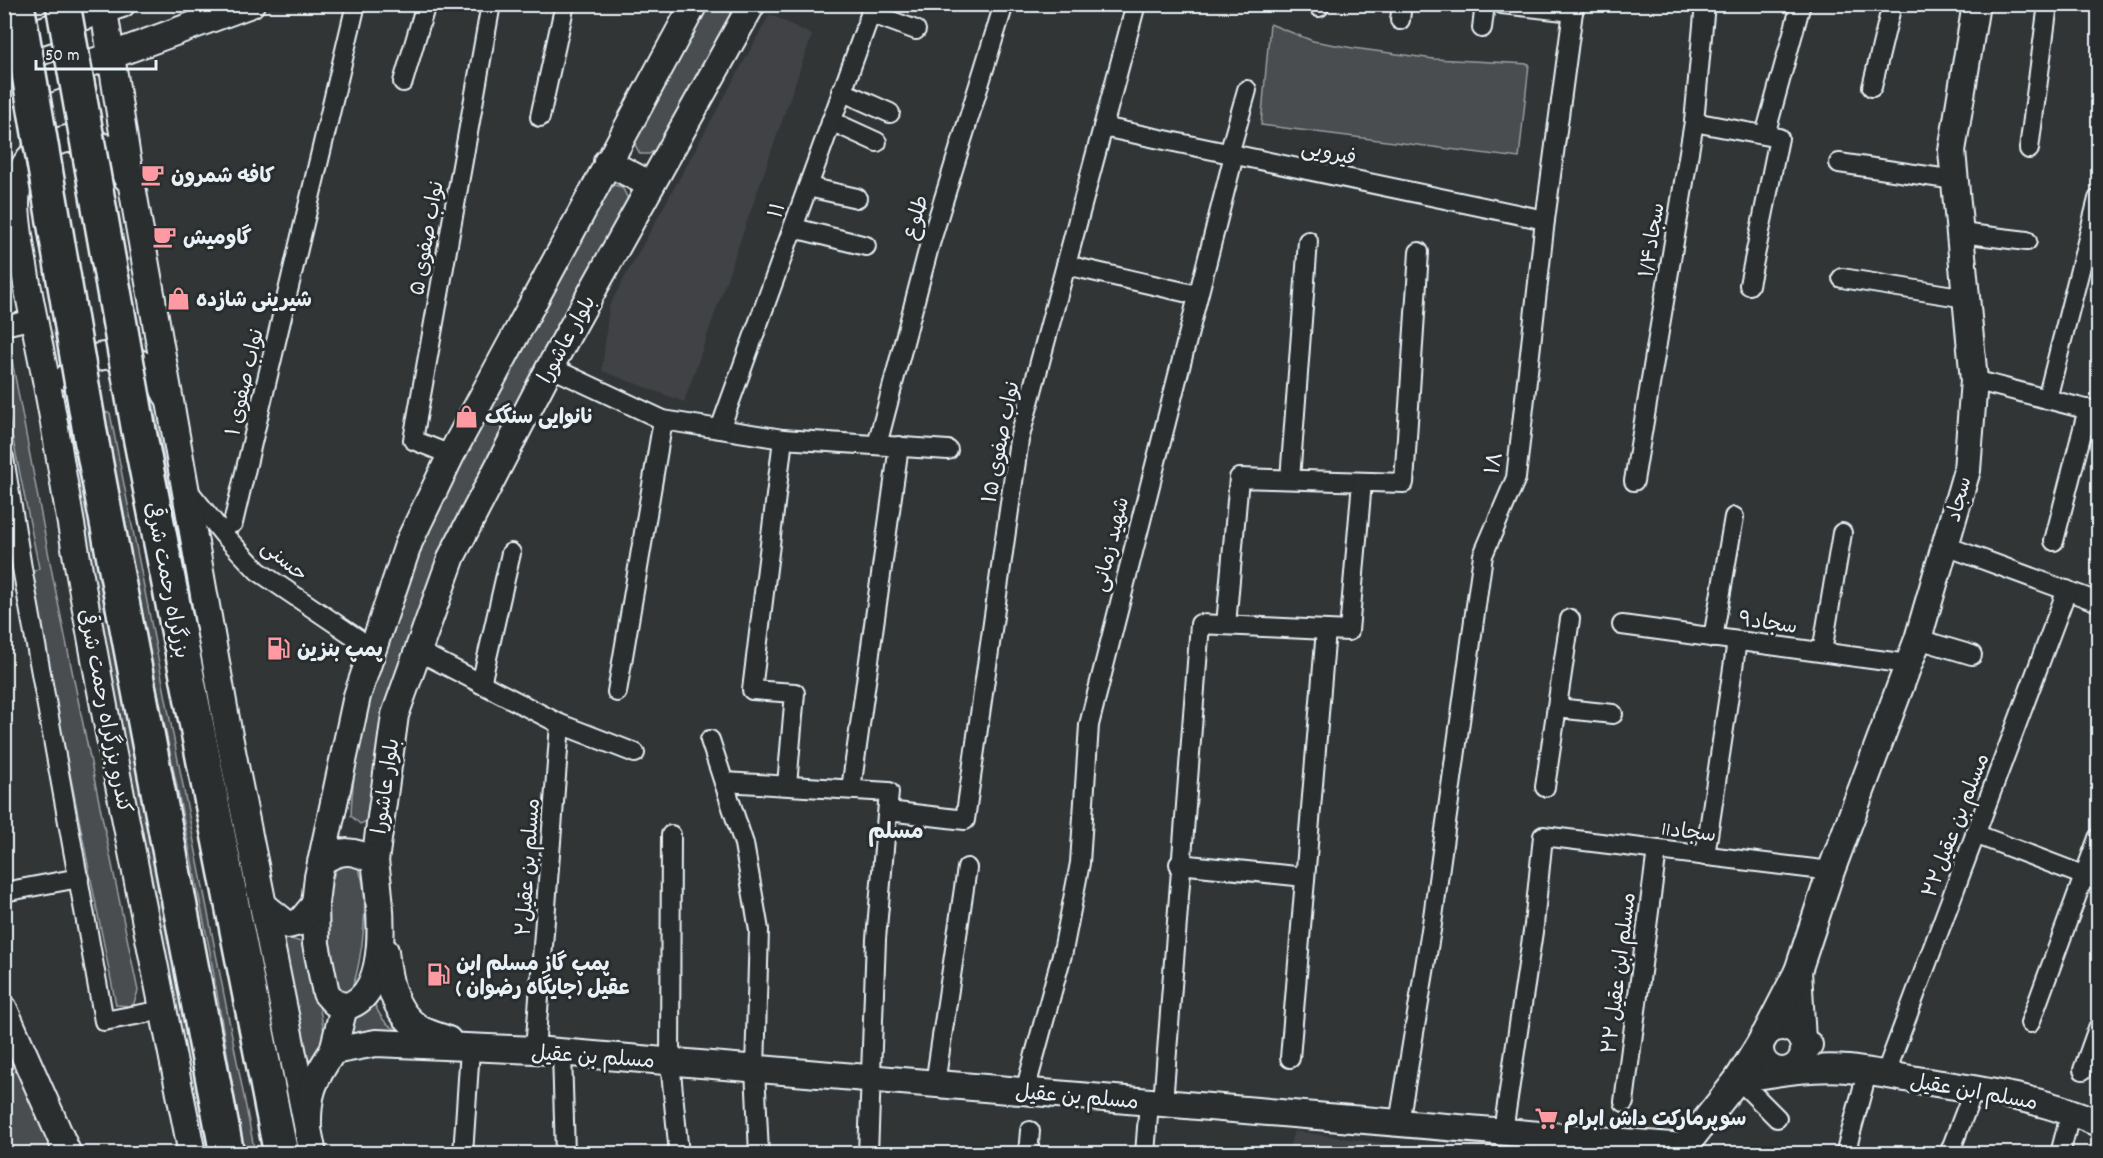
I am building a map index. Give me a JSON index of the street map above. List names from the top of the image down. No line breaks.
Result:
{"streets":{"highway":["بزرگراه رحمت شرقی"],"street":["فیرویی","۱۱","طلوع","نواب صفوی ۵","۱/۴سجاد","بلوار عاشورا","نواب صفوی ۱","نواب صفوی ۱۵","۱۸","سجاد","شهید زمانی","حسنی","۹سجاد","کندرو بزرگراه رحمت شرقی","مسلم بن عقیل۲۲","11سجاد","مسلم بن عقیل۲","مسلم ابن عقیل ۲۲","مسلم بن عقیل","مسلم ابن عقیل"]},"crossings":[["فیرویی","نواب صفوی ۱۵"],["فیرویی","۱۸"],["فیرویی","شهید زمانی"],["نواب صفوی ۵","بلوار عاشورا"],["بلوار عاشورا","حسنی"],["۱۸","مسلم بن عقیل"],["سجاد","۹سجاد"],["سجاد","11سجاد"],["شهید زمانی","مسلم بن عقیل"],["مسلم بن عقیل۲۲","مسلم ابن عقیل"],["11سجاد","مسلم ابن عقیل ۲۲"],["11سجاد","مسلم بن عقیل"],["مسلم بن عقیل۲","مسلم بن عقیل"]],"districts":["مسلم"],"places":{"cafe":["کافه شمرون","گاومیش"],"shop":["شیرینی شازده","نانوایی سنگک"],"fuel station":["پمپ بنزین","پمپ گاز مسلم ابن عقیل (جایگاه رضوان )"],"supermarket":["سوپرمارکت داش ابرام"]},"scale_bar":"50 m"}
